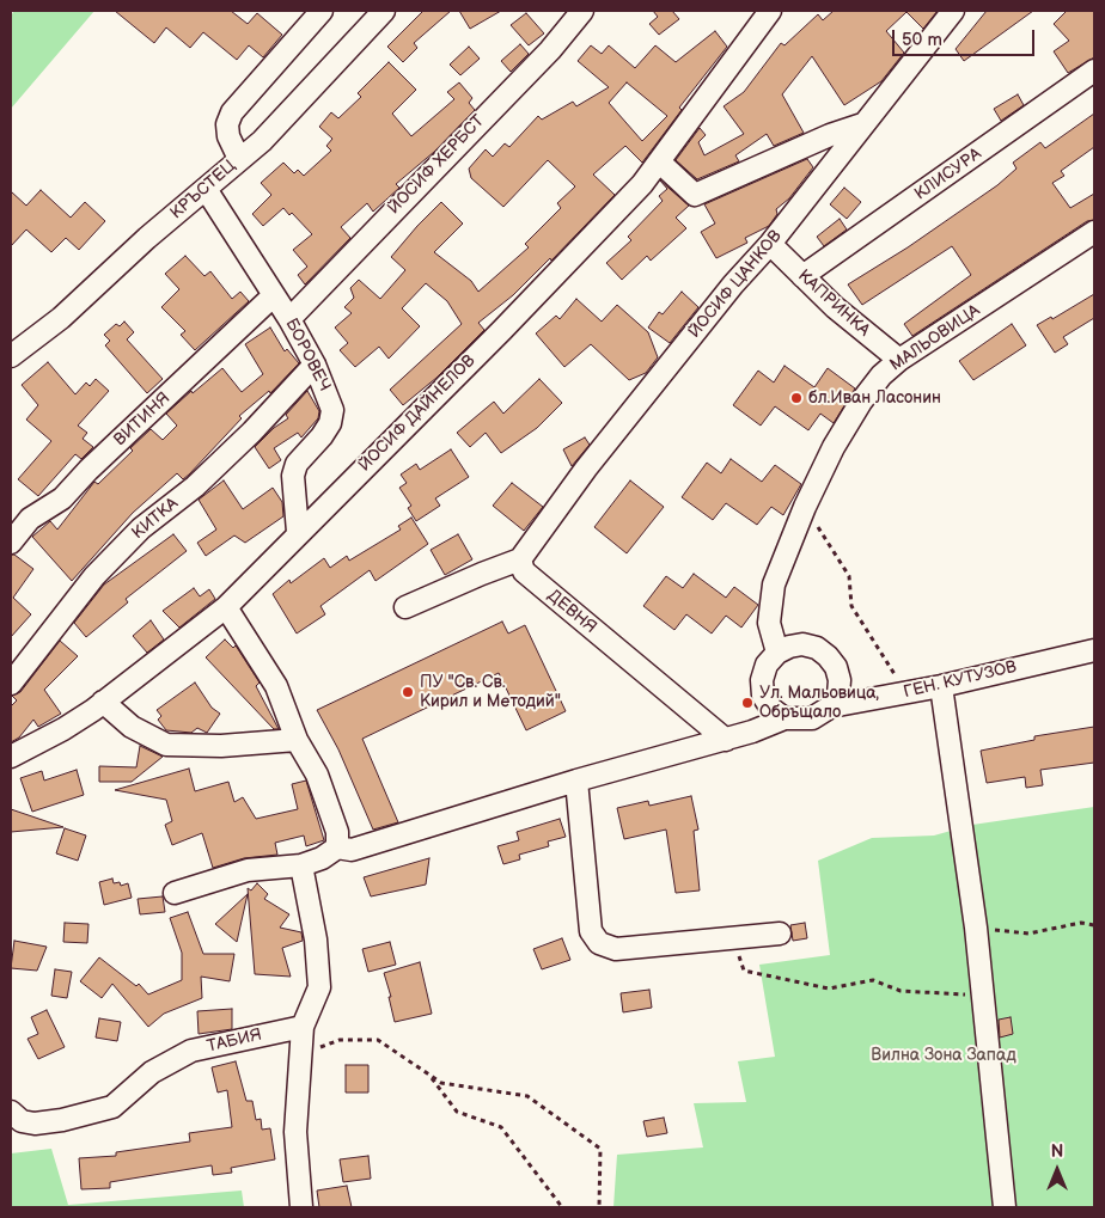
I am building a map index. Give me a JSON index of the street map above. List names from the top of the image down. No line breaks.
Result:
{"streets":{"street":["ЙОСИФ ХЕРБСТ","КЛИСУРА","КРЪСТЕЦ","ЙОСИФ ЦАНКОВ","КАПРИНКА","МАЛЬОВИЦА","БОРОВЕЧ","ЙОСИФ ДАЙНЕЛОВ","ВИТИНЯ","КИТКА","ДЕВНЯ","ГЕН. КУТУЗОВ","ТАБИЯ"]},"crossings":[["ЙОСИФ ХЕРБСТ","БОРОВЕЧ"],["КЛИСУРА","КАПРИНКА"],["КРЪСТЕЦ","БОРОВЕЧ"],["ЙОСИФ ЦАНКОВ","КАПРИНКА"],["ЙОСИФ ЦАНКОВ","ДЕВНЯ"],["КАПРИНКА","МАЛЬОВИЦА"],["МАЛЬОВИЦА","ГЕН. КУТУЗОВ"],["БОРОВЕЧ","ЙОСИФ ДАЙНЕЛОВ"],["БОРОВЕЧ","ВИТИНЯ"],["БОРОВЕЧ","КИТКА"],["ДЕВНЯ","ГЕН. КУТУЗОВ"]],"parks":["Вилна Зона Запад"],"places":["бл.Иван Ласонин","ПУ \"Св. Св. Кирил и Методий\"","Ул. Мальовица, Обръщало"],"scale_bar":"50 m","north":"top"}
